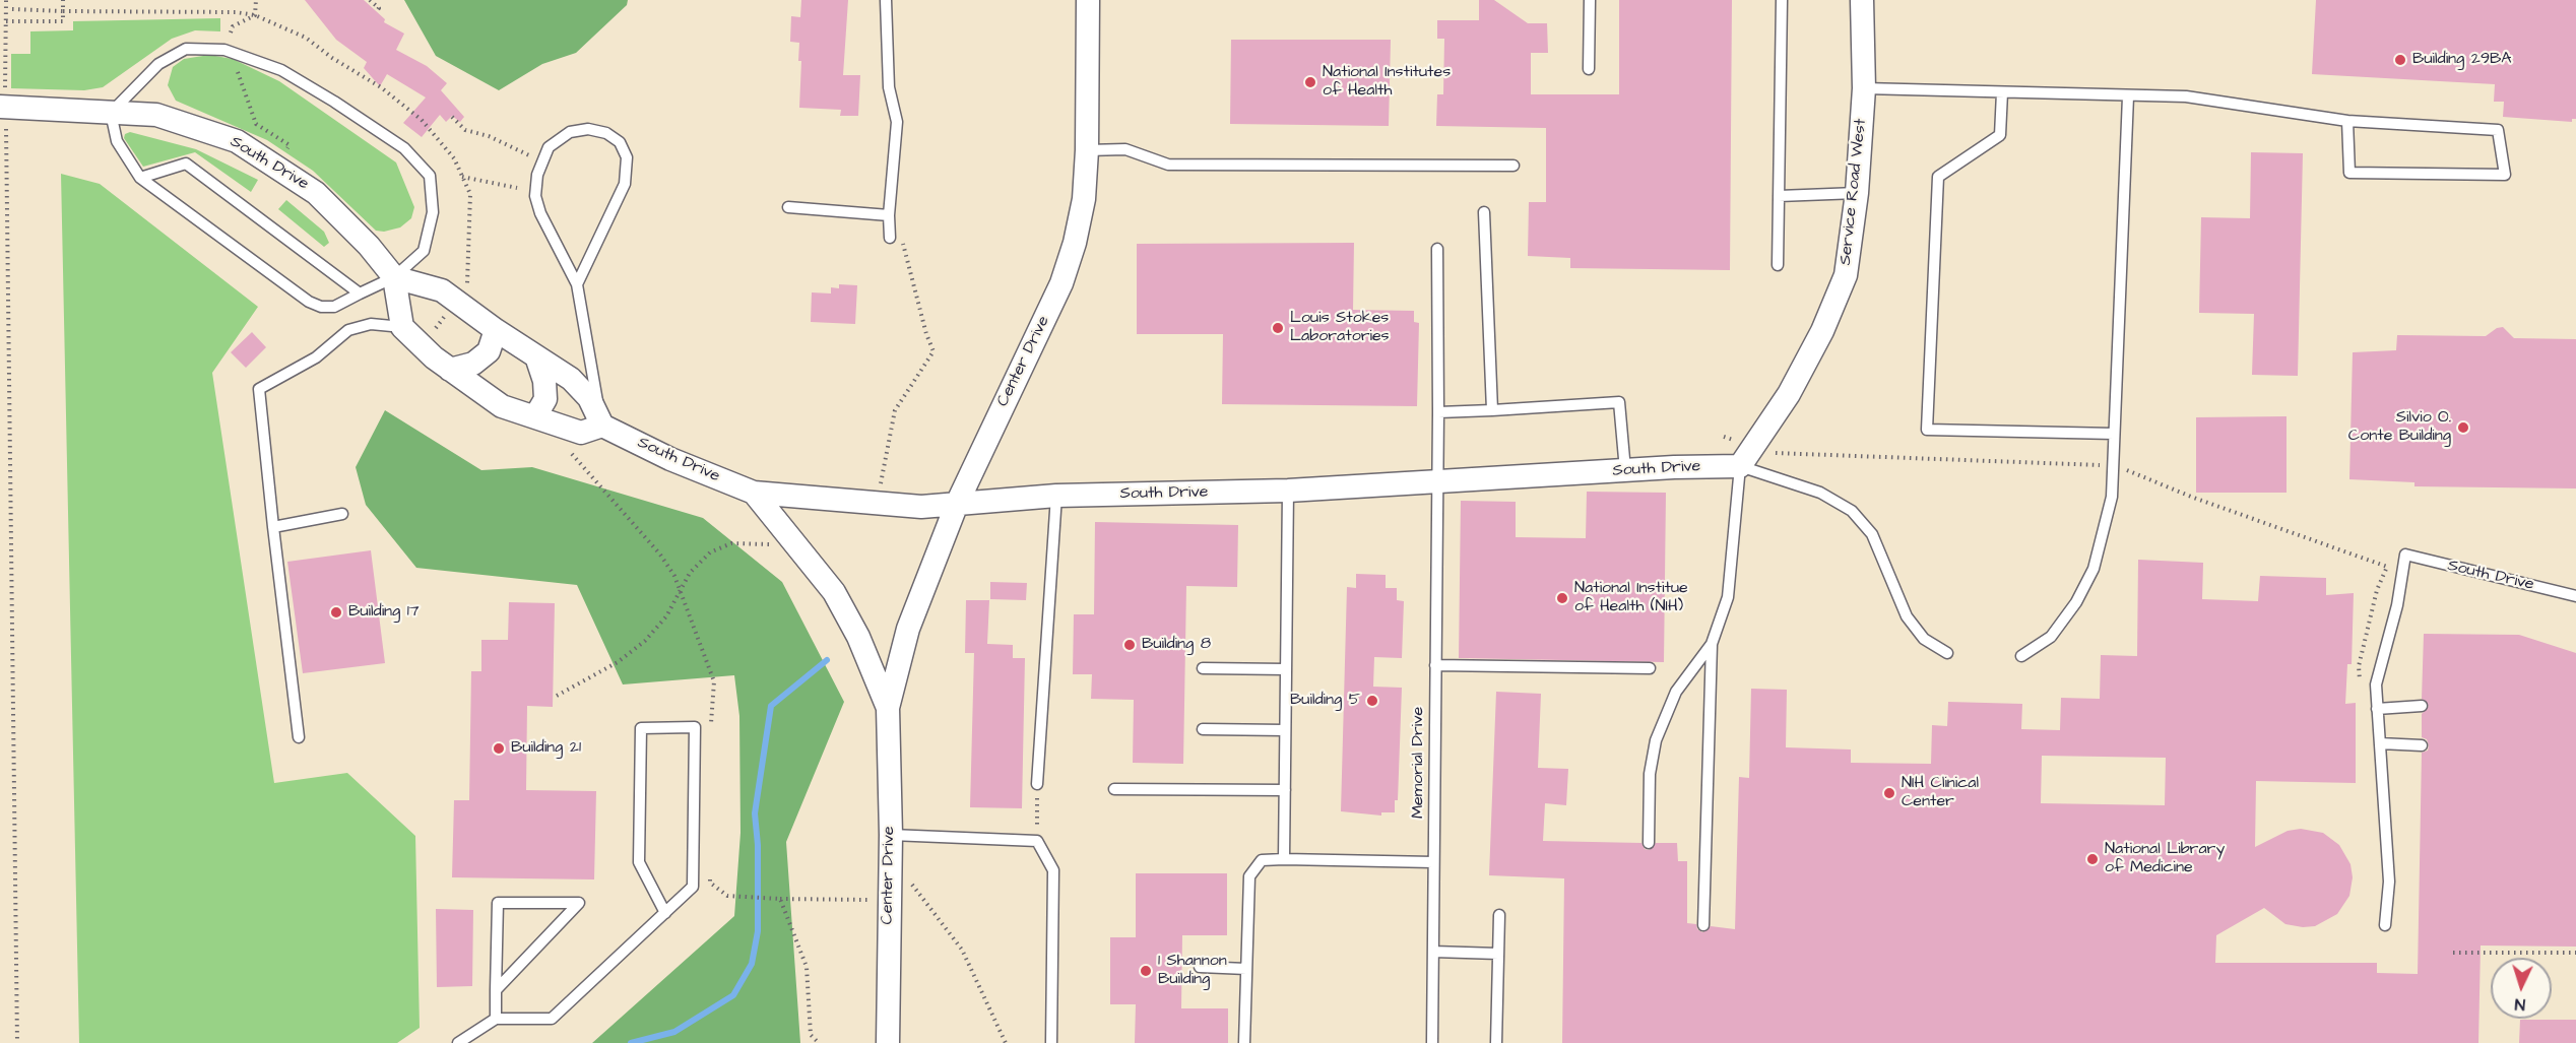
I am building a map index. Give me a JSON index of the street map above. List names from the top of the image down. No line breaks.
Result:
{"streets":{"street":["South Drive","Service Road West","Center Drive"],"lane":["Memorial Drive"]},"crossings":[["South Drive","Service Road West"],["South Drive","Center Drive"],["South Drive","Memorial Drive"]],"places":["Building 29BA","National Institutes of Health","Louis Stokes Laboratories","Silvio O. Conte Building","National Institue of Health (NIH)","Building 17","Building 8","Building 5","Building 21","NIH Clinical Center","National Library of Medicine","1 Shannon Building"],"north":"bottom"}
